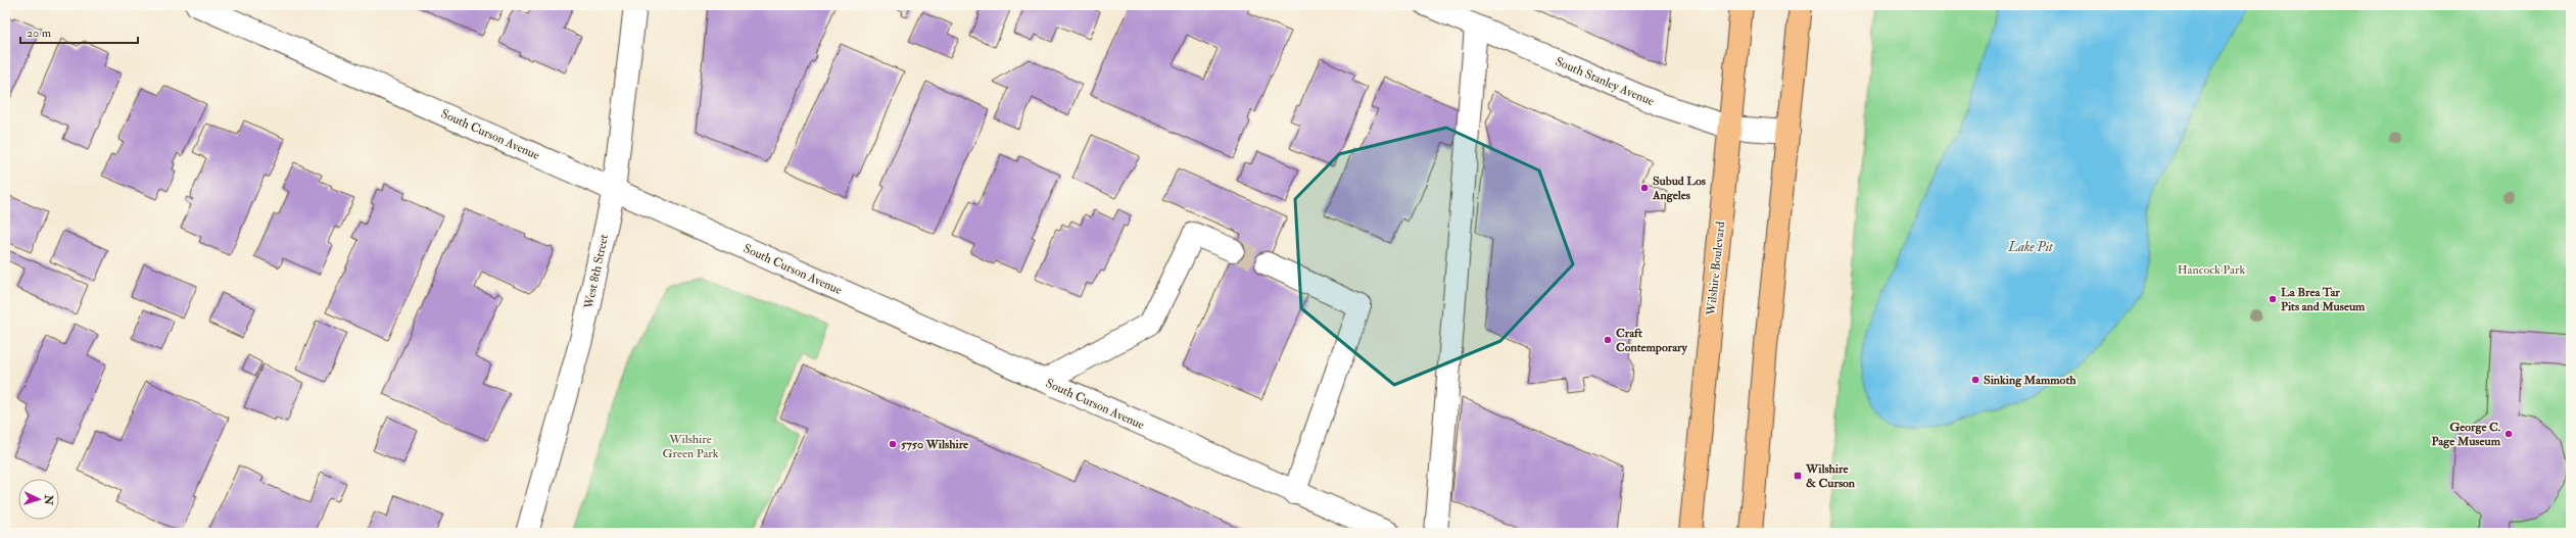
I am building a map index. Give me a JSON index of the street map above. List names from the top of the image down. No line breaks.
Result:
{"streets":{"main road":["Wilshire Boulevard"],"street":["South Stanley Avenue","South Curson Avenue","West 8th Street"]},"crossings":[["South Stanley Avenue","Wilshire Boulevard"],["South Curson Avenue","West 8th Street"]],"water":["Lake Pit"],"parks":["Hancock Park","Wilshire Green Park"],"places":{"other":["Subud Los Angeles","La Brea Tar Pits and Museum","Craft Contemporary","Sinking Mammoth","George C. Page Museum","5750 Wilshire"],"transit":["Wilshire & Curson"]},"scale_bar":"20 m","north":"right"}
